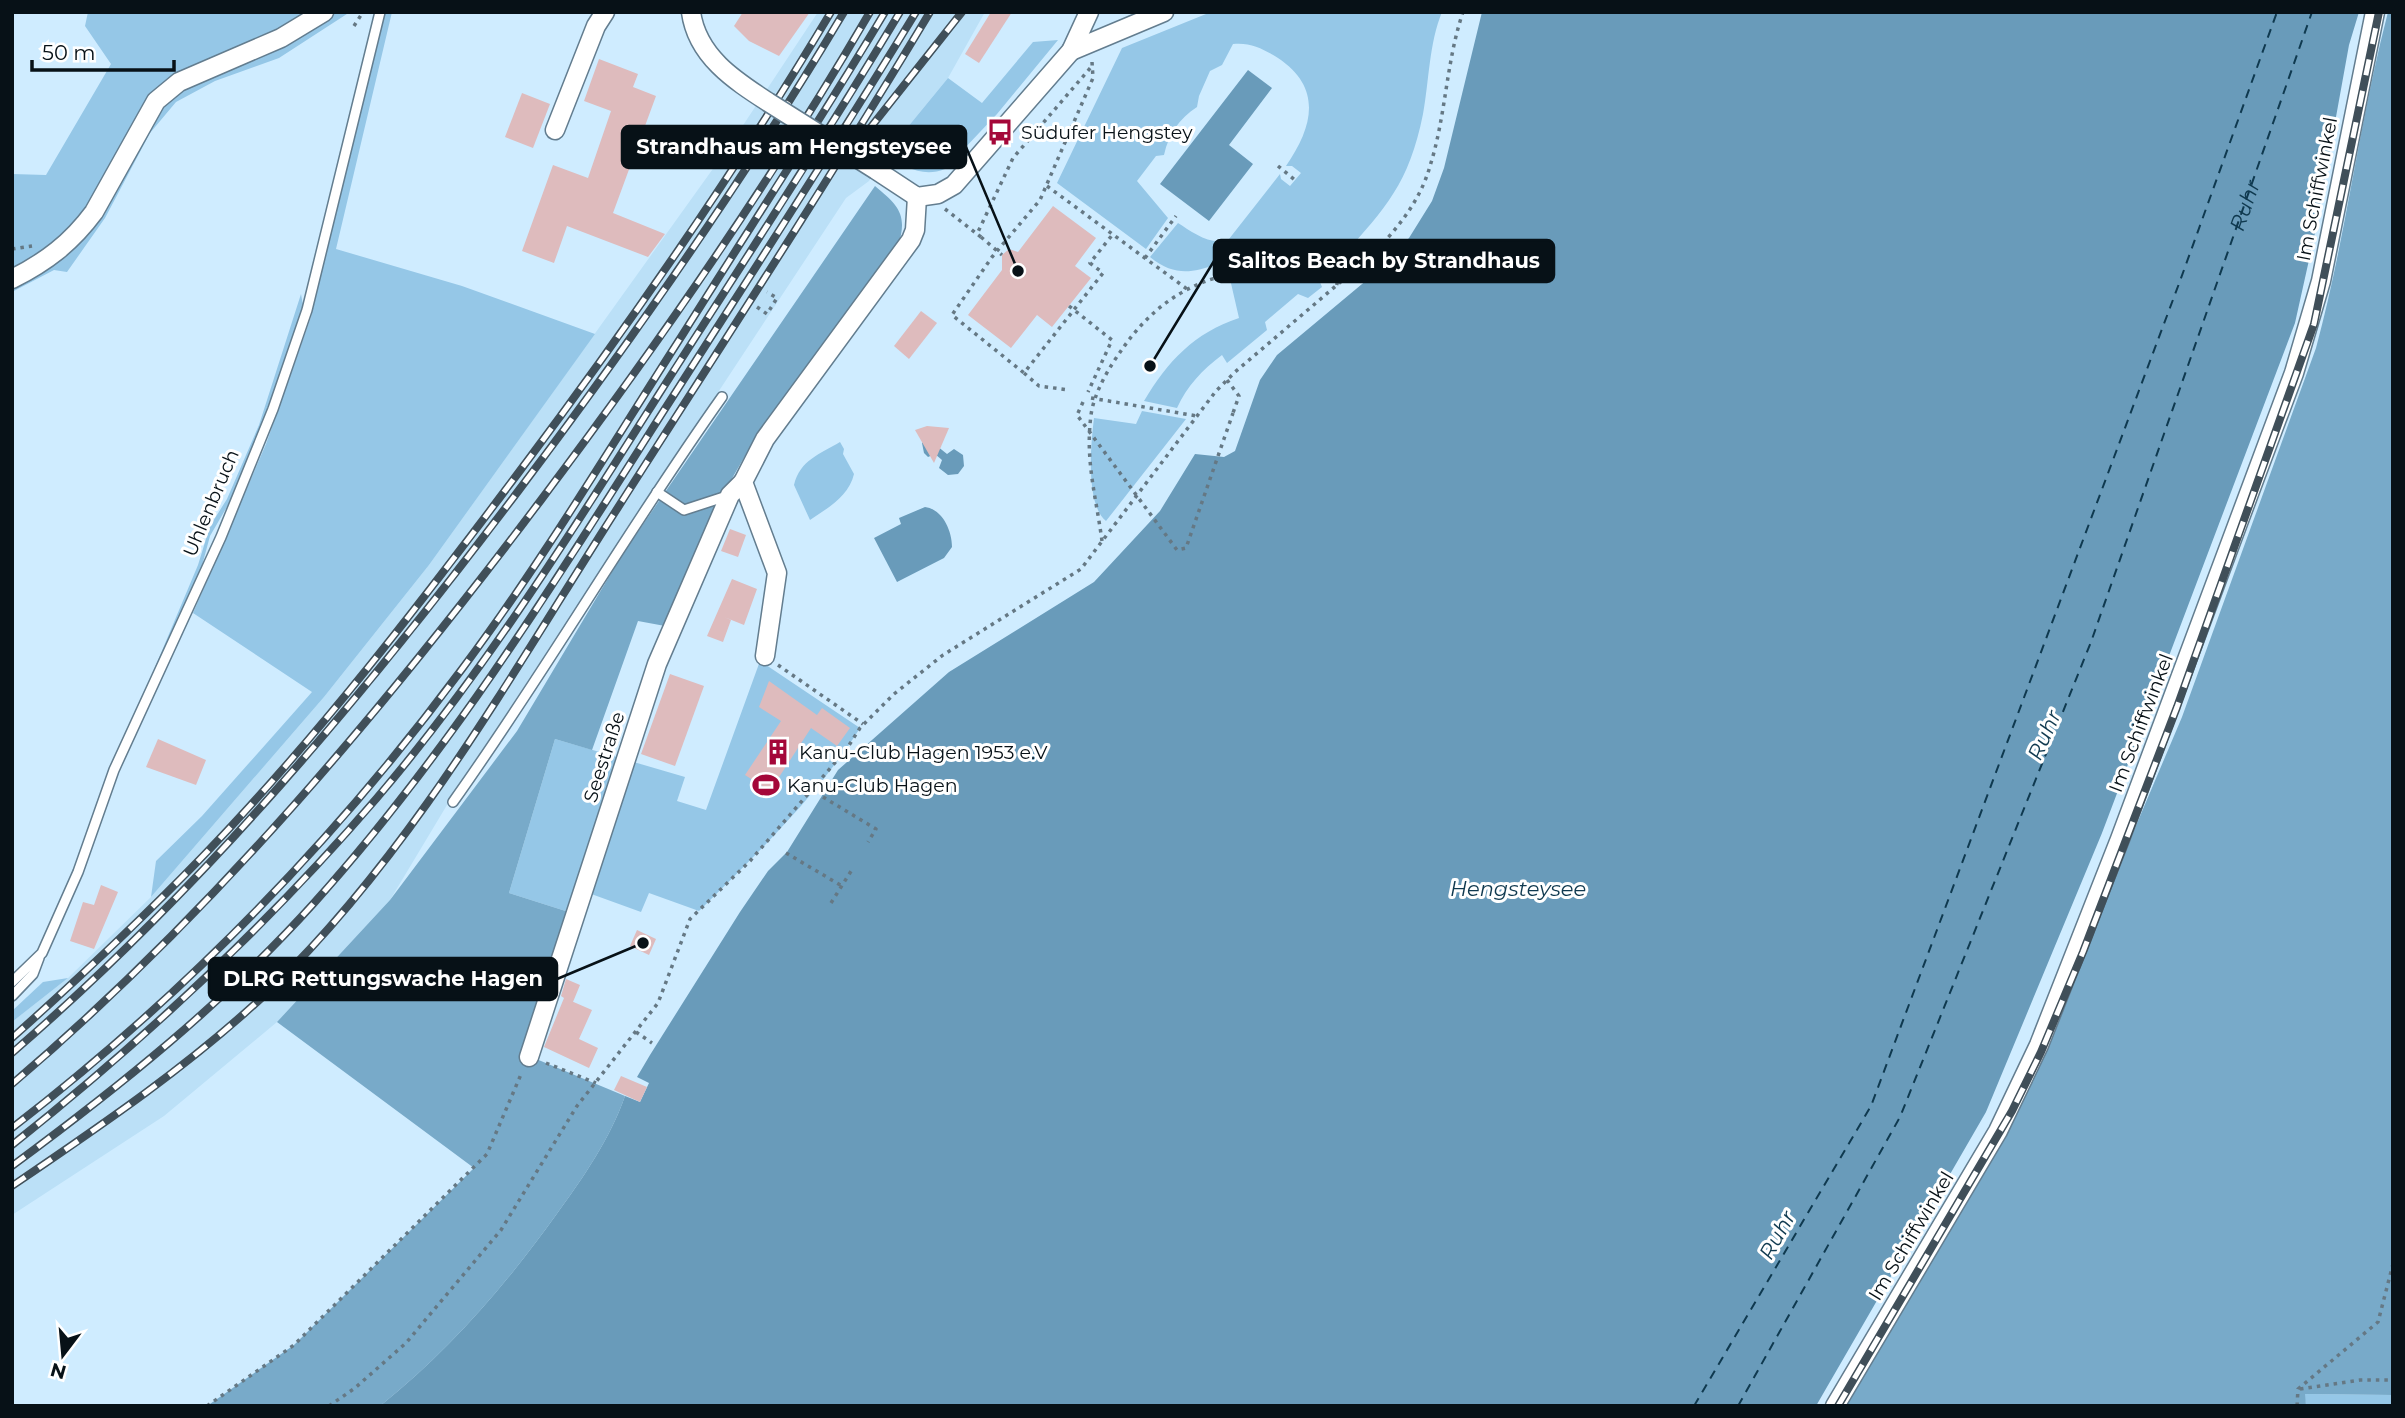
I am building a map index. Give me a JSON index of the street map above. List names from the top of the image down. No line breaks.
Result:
{"streets":{"street":["Im Schiffwinkel","Seestraße"],"lane":["Uhlenbruch"]},"water":["Ruhr","Hengsteysee"],"places":{"bus stop":["Südufer Hengstey"],"other":["Strandhaus am Hengsteysee","Salitos Beach by Strandhaus","DLRG Rettungswache Hagen"],"building":["Kanu-Club Hagen 1953 e.V"],"sports":["Kanu-Club Hagen"]},"scale_bar":"50 m","north":"bottom"}
